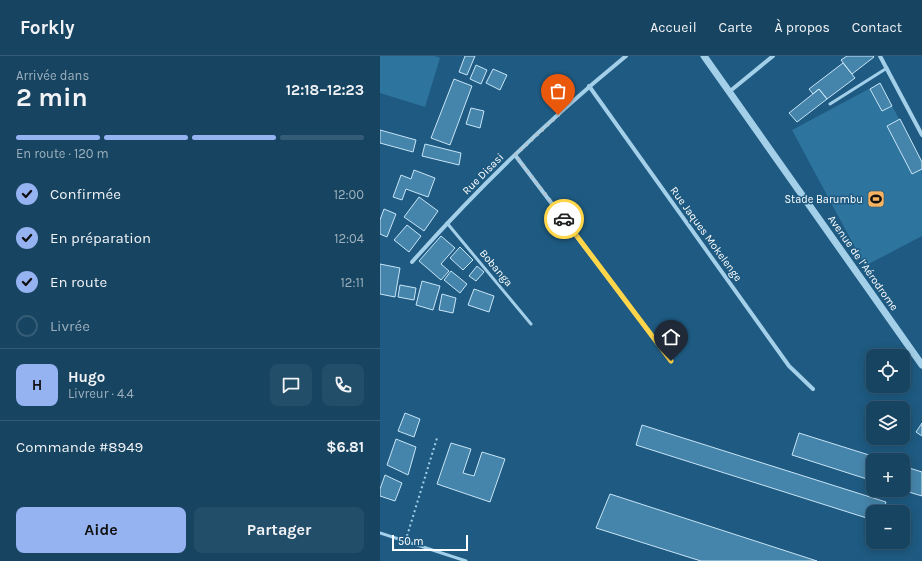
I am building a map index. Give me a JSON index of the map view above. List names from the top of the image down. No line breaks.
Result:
{"streets":{"street":["Rue Disasi","Rue Jaques Mokelenge","Avenue de l’Aérodrome"],"lane":["Bobanga"]},"crossings":[["Rue Disasi","Rue Jaques Mokelenge"],["Rue Disasi","Bobanga"]],"places":{"sports":["Stade Barumbu"]},"scale_bar":"50 m","page":{"header":"Forkly","nav":["Accueil","Carte","À propos","Contact"],"heading":["2 min","Arrivée dans","12:18–12:23"],"panel":["Hugo","Livreur · 4.4","Commande #8949","$6.81"],"bar":"En route · 120 m","list":[["Confirmée","12:00"],["En préparation","12:04"],["En route","12:11"],"Livrée"],"map_buttons":["+","−"],"round":"H","buttons":["Aide","Partager"],"scale":"50 m"}}
